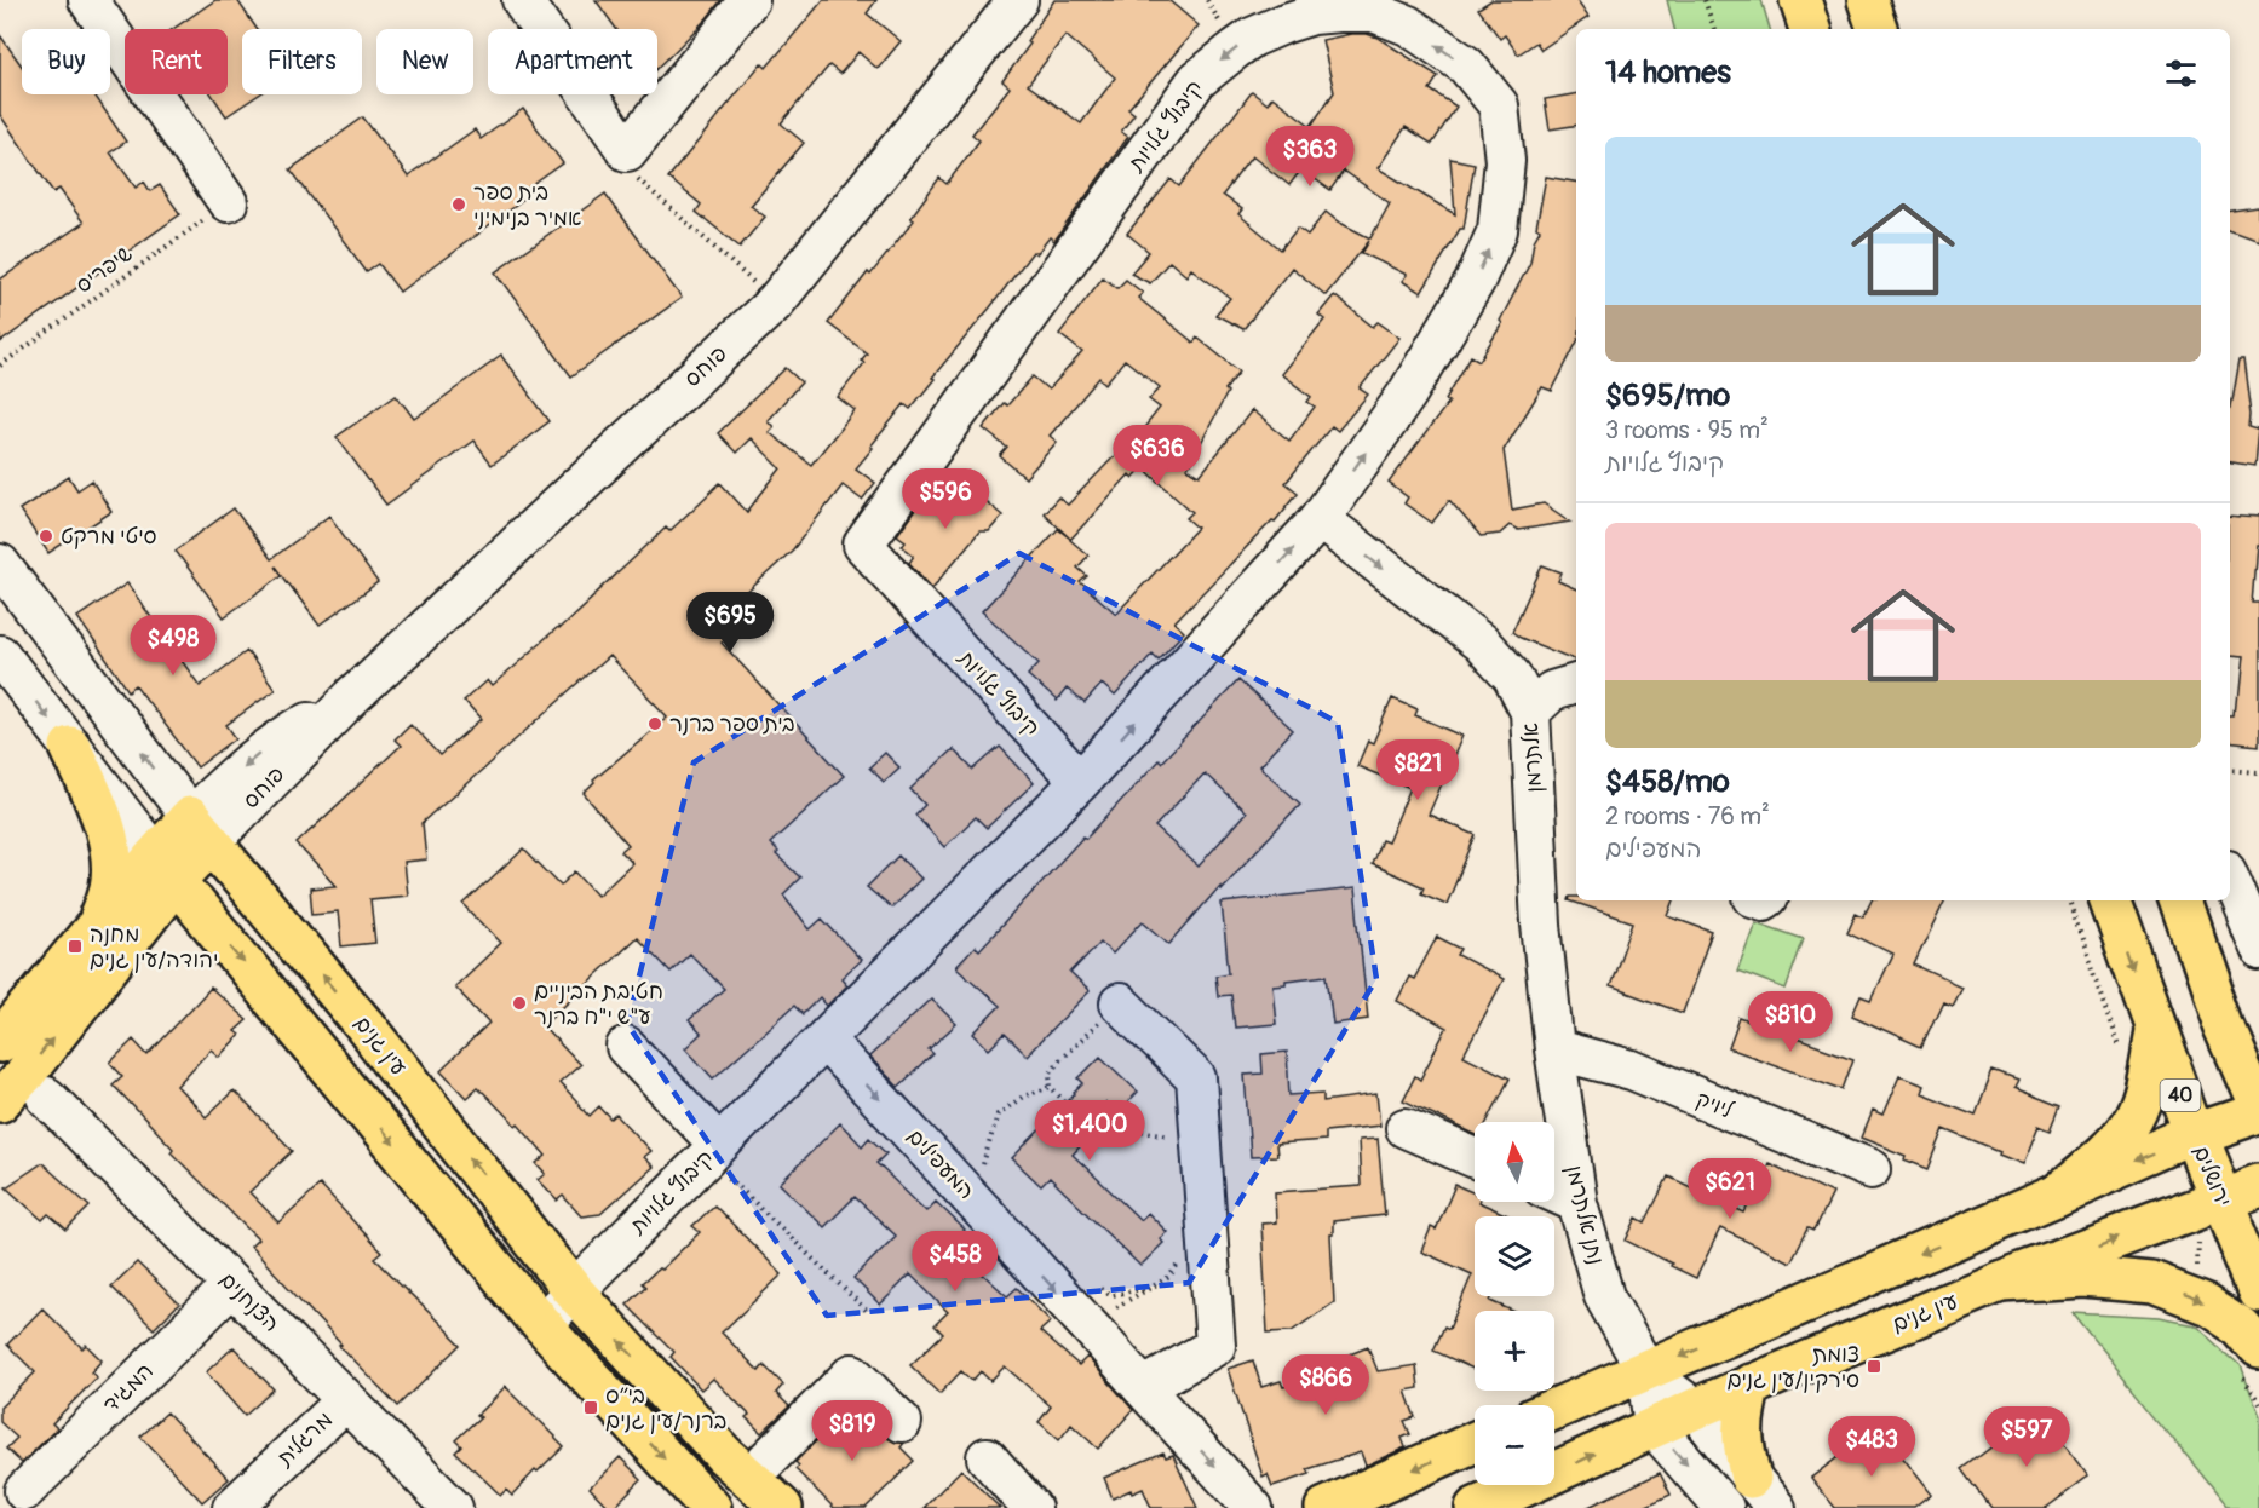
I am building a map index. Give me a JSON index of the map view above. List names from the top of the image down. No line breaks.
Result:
{"streets":{"main road":["פוחס","עין גנים","40","ירושלים"],"street":["קיבוץ גלויות","אלתרמן","ליויק","המעפילים","נתן אלתרמן","הצנחנים","המגיד","מרגלית"],"path":["שיפריס"]},"crossings":[["קיבוץ גלויות","אלתרמן"],["קיבוץ גלויות","עין גנים"],["קיבוץ גלויות","המעפילים"],["פוחס","עין גנים"],["אלתרמן","ליויק"],["אלתרמן","נתן אלתרמן"],["עין גנים","ירושלים"],["ליויק","נתן אלתרמן"],["הצנחנים","המגיד"],["הצנחנים","מרגלית"]],"one_way":["אלתרמן","המעפילים"],"places":{"other":["בית ספר אמיר בנימיני","סיטי מרקט","בית ספר ברנר","חטיבת הביניים ע\"ש י\"ח ברנר"],"transit":["מחנה יהודה/עין גנים","צומת סירקין/עין גנים","בי״ס ברנר/עין גנים"]},"north":"top","page":{"chip":["Buy","Rent","Filters","New","Apartment"],"heading":"14 homes","list":[{"name":"$695/mo","note":"3 rooms · 95 m² · קיבוץ גלויות"},{"name":"$458/mo","note":"2 rooms · 76 m² · המעפילים"}],"price":["$363","$636","$596","$695","$498","$821","$810","$1,400","$621","$458","$866","$819","$597","$483"],"map_buttons":["+","−"]}}
